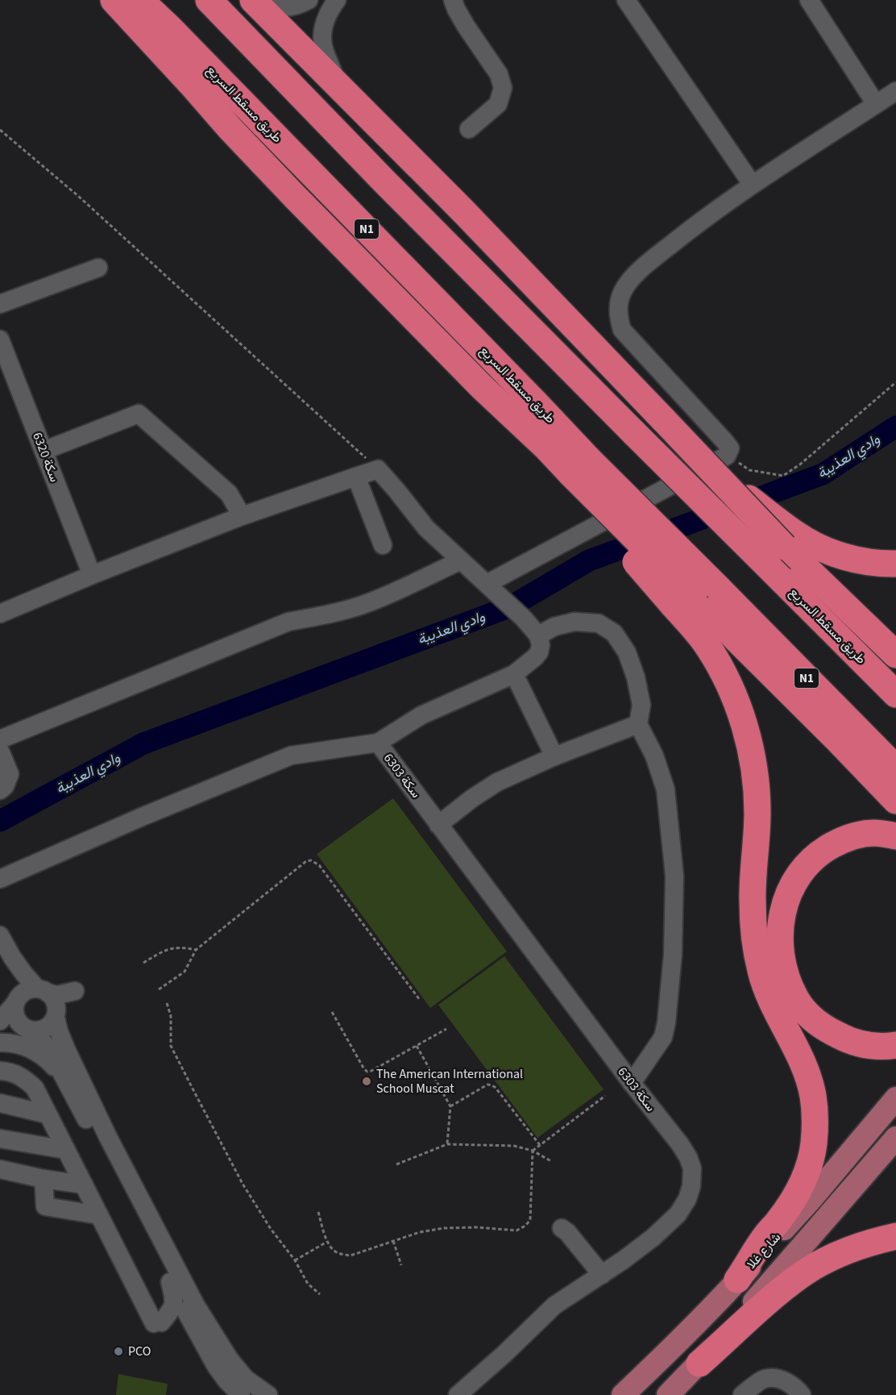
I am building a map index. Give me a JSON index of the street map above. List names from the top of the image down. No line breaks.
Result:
{"streets":{"highway":["طريق مسقط السريع","N1"],"main road":["شارع غلا"],"street":["سكة 6320","سكة 6303"]},"water":["وادي العذيبة"],"places":["The American International School Muscat","PCO"]}
